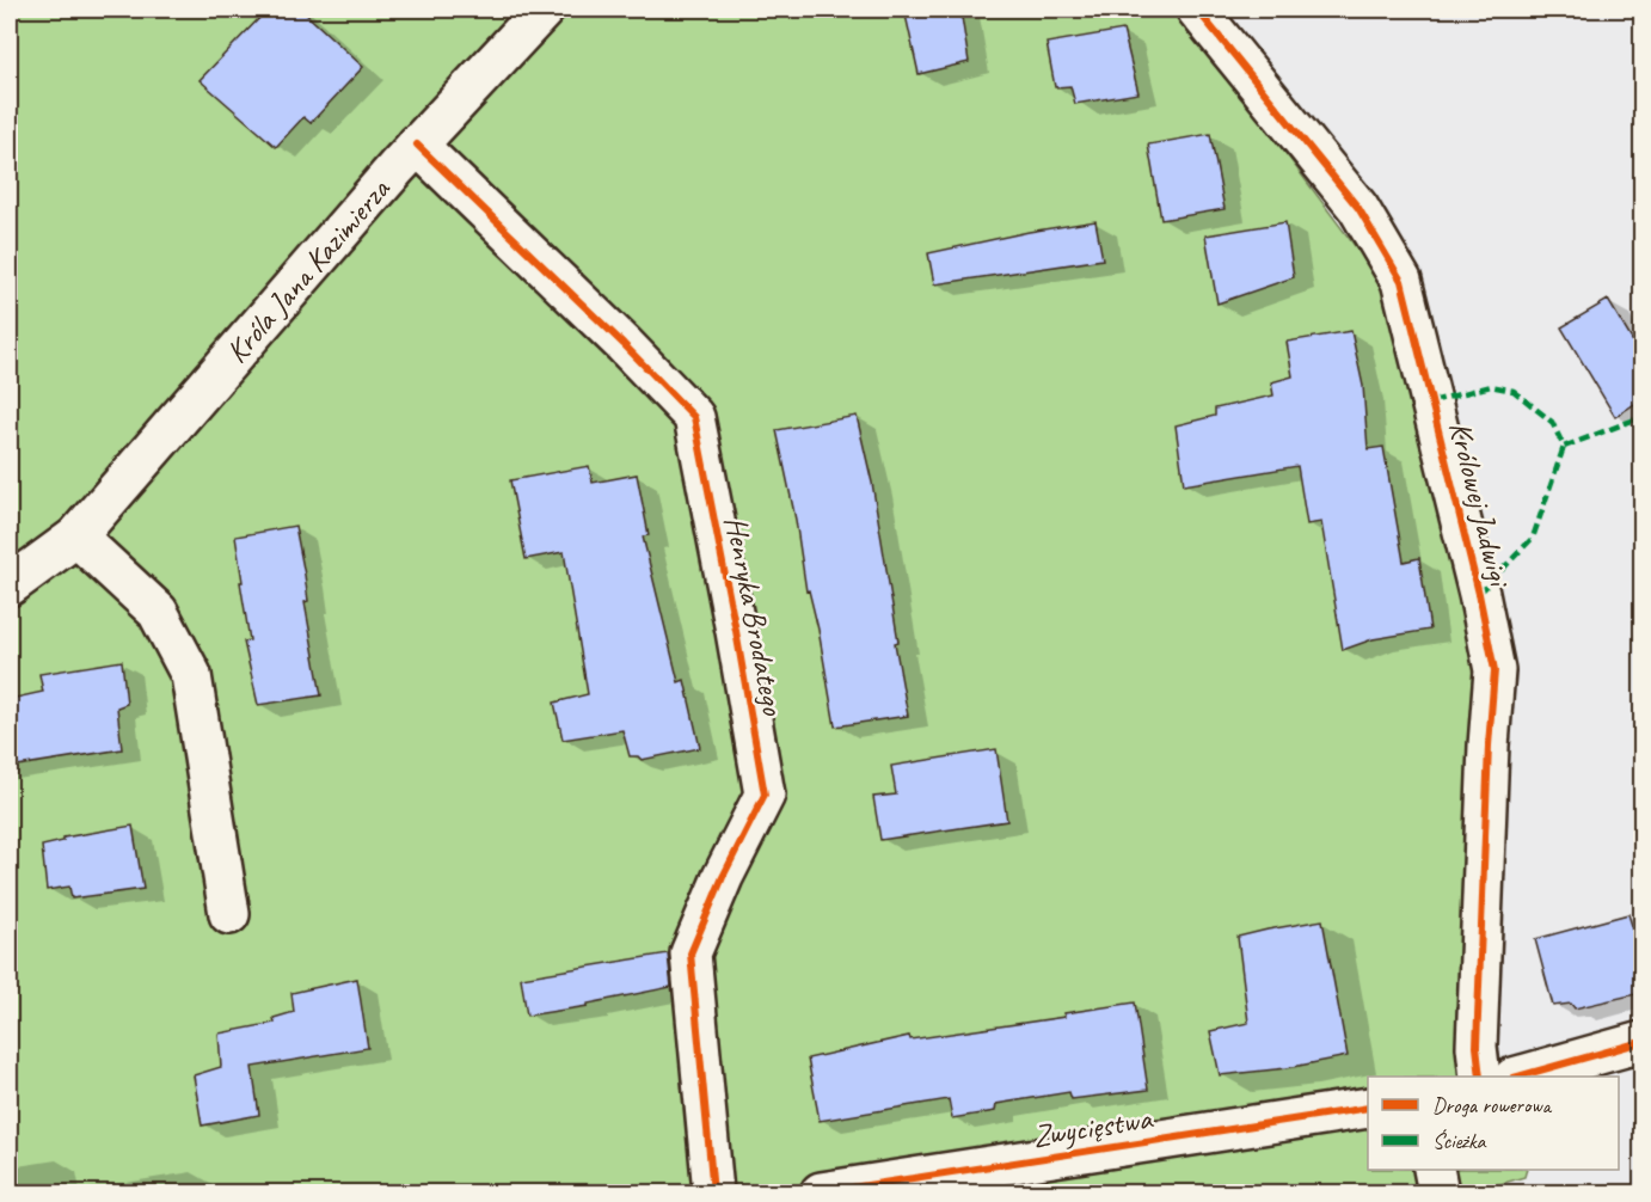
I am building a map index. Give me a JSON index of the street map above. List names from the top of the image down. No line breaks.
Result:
{"streets":{"street":["Króla Jana Kazimierza","Królowej Jadwigi","Henryka Brodatego","Zwycięstwa"]},"crossings":[["Króla Jana Kazimierza","Henryka Brodatego"]],"legend":["Droga rowerowa","Ścieżka"]}
